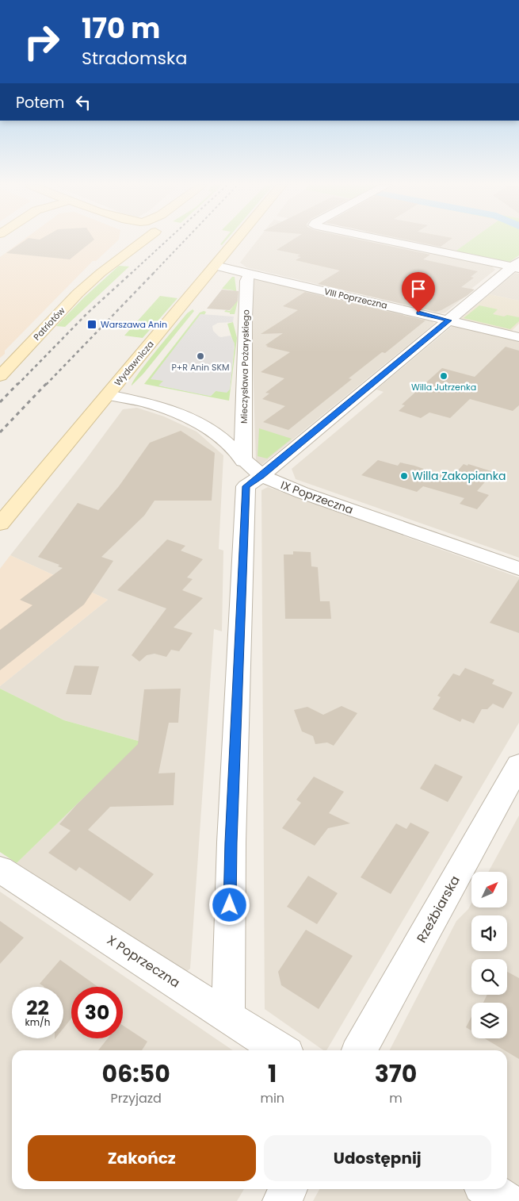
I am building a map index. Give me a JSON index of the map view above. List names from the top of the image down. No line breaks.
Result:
{"streets":{"main road":["Patriotów","Wydawnicza"],"street":["VIII Poprzeczna","Mieczysława Pożaryskiego","IX Poprzeczna","Rzeźbiarska","X Poprzeczna"]},"crossings":[["VIII Poprzeczna","Wydawnicza"],["VIII Poprzeczna","Mieczysława Pożaryskiego"],["Wydawnicza","IX Poprzeczna"],["Mieczysława Pożaryskiego","IX Poprzeczna"]],"places":{"transit":["Warszawa Anin"],"other":["P+R Anin SKM","Willa Jutrzenka","Willa Zakopianka"]},"north":"top right","page":{"turn":["170 m","Stradomska"],"then":"Potem","speed":"22 km/h","limit":"30","eta":["06:50","Przyjazd","1","min","370","m"],"buttons":["Zakończ","Udostępnij"]}}
